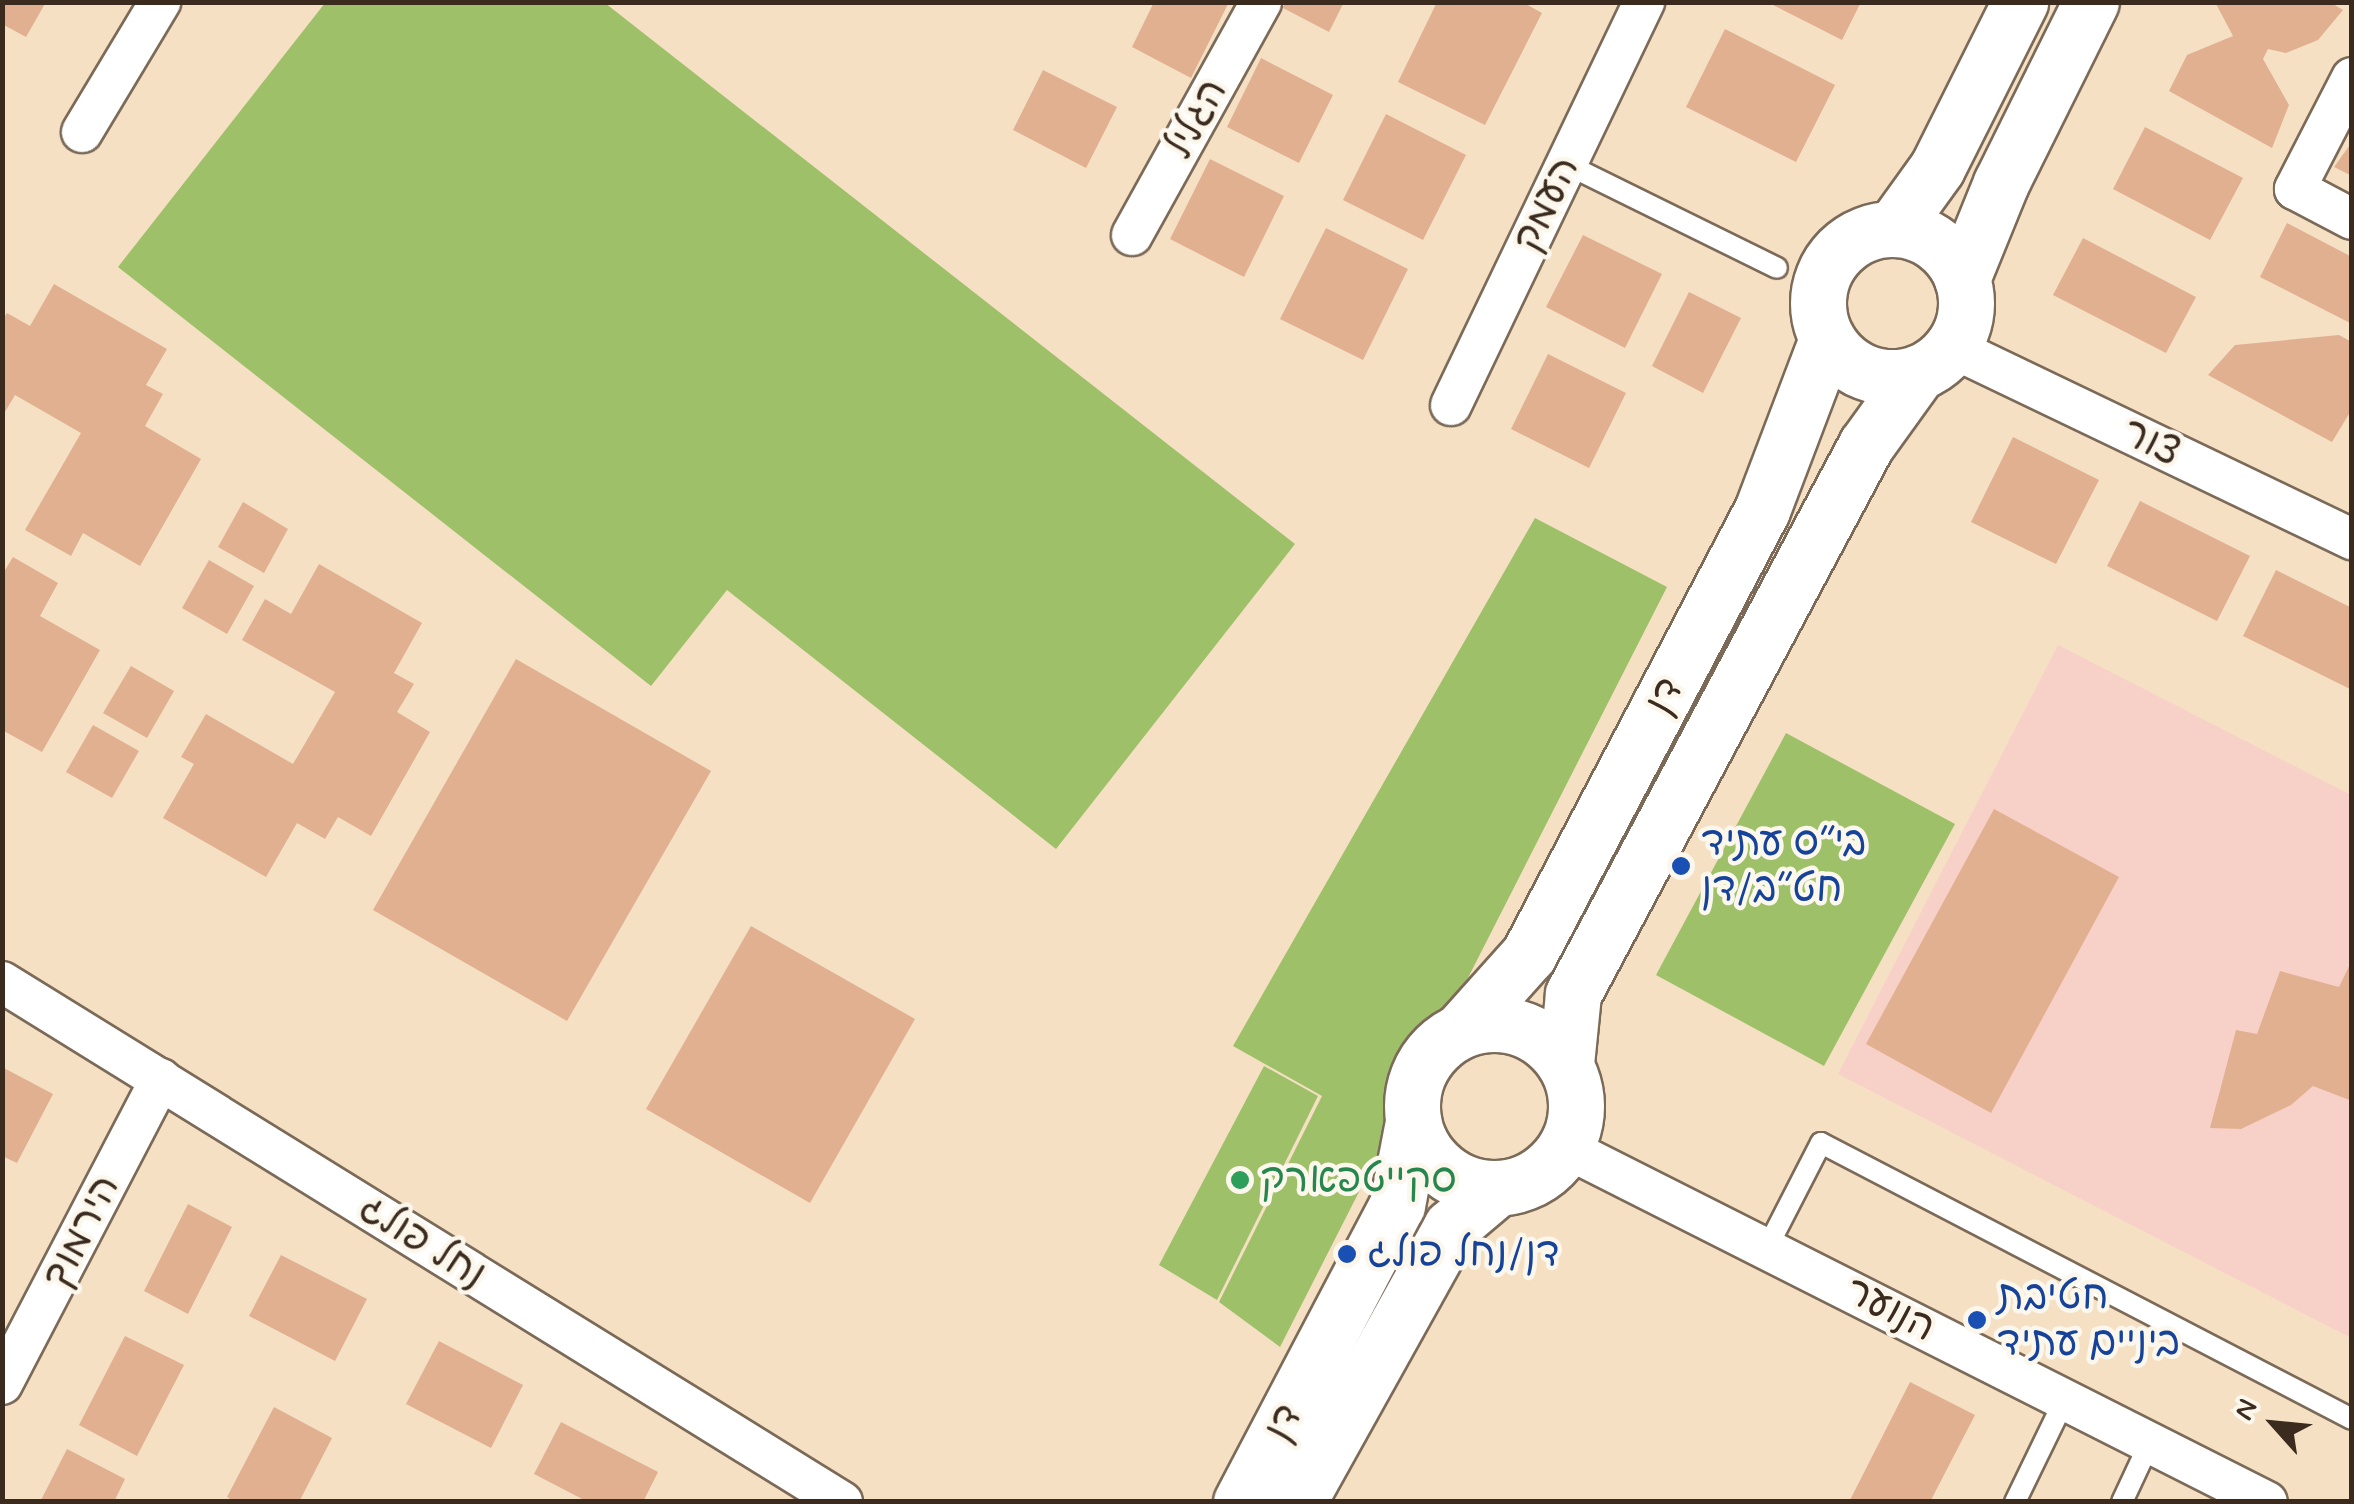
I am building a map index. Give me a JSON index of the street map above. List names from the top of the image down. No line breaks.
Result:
{"streets":{"street":["הגליל","העמק","צור","דן","הירמוך","נחל פולג","הנוער"]},"crossings":[["צור","דן"],["דן","הנוער"],["הירמוך","נחל פולג"]],"places":["בי״ס עתיד חט״ב/דן","סקייטפארק","דן/נחל פולג","חטיבת ביניים עתיד"],"north":"top left"}
